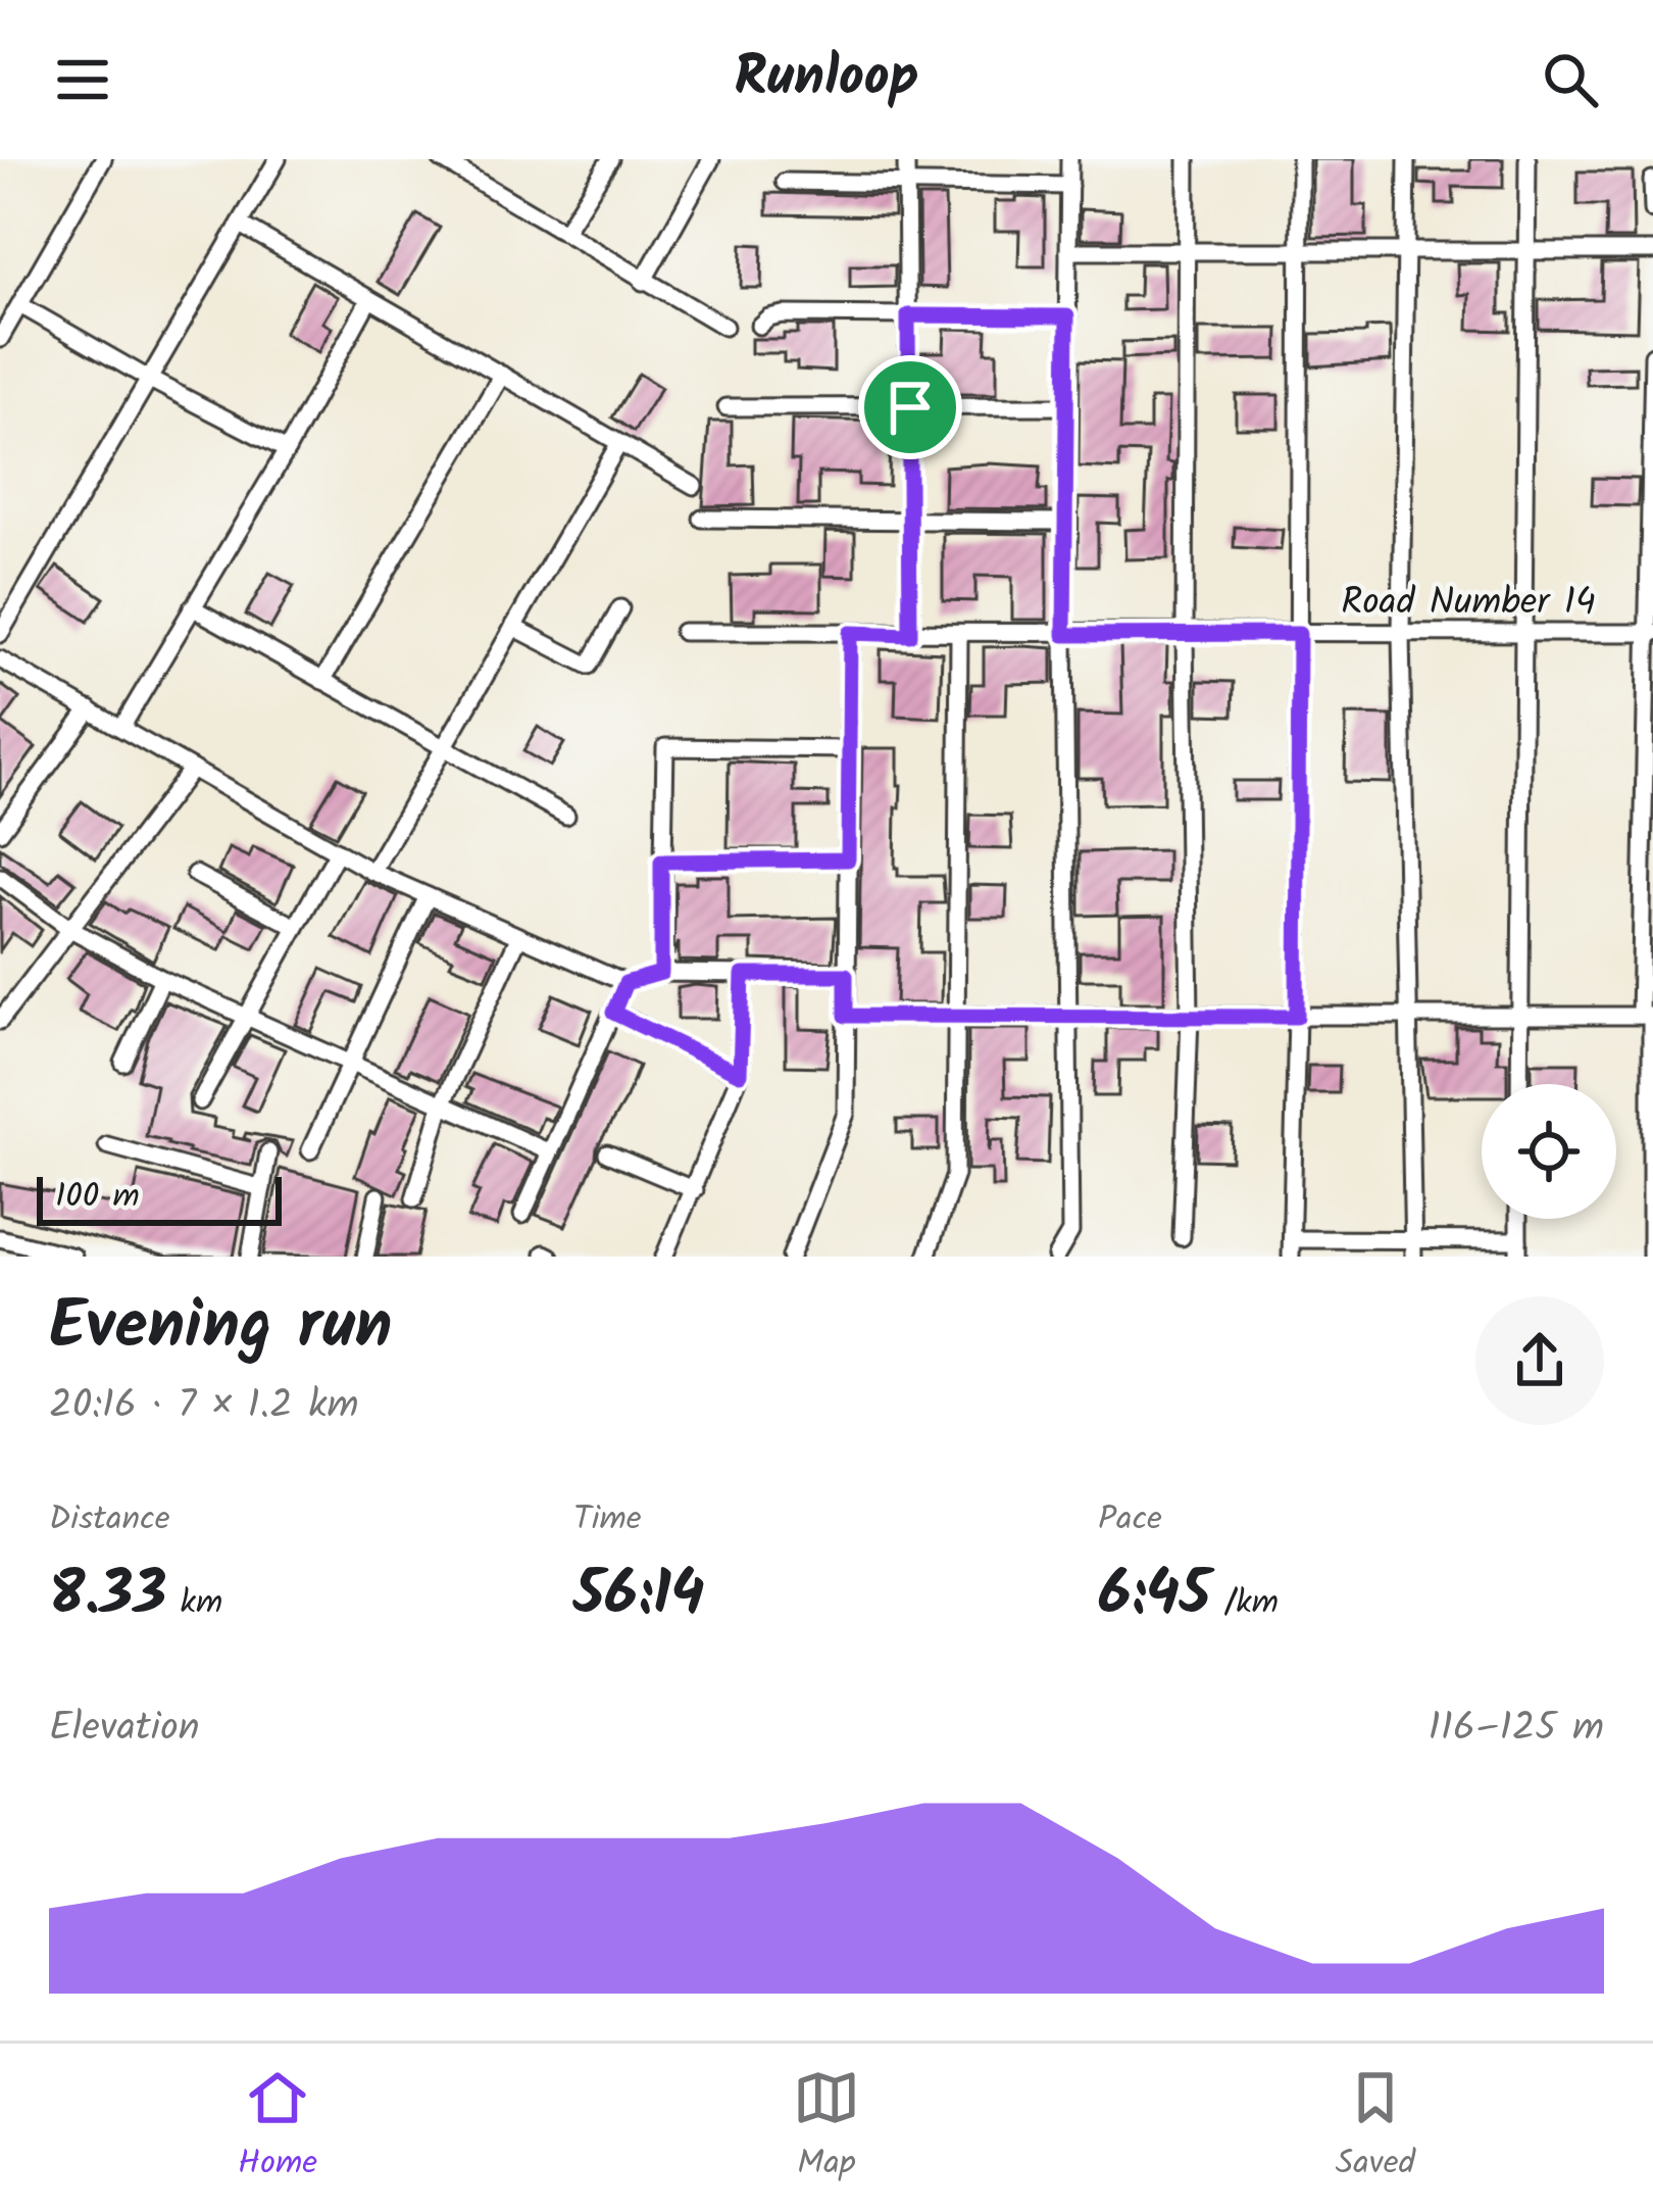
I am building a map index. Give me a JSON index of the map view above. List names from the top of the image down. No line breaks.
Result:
{"streets":{"street":["Road Number 14"]},"scale_bar":"100 m","page":{"header":"Runloop","scale":"100 m","heading":["Evening run","20:16 · 7 × 1.2 km"],"stats":[["Distance","8.33 km"],["Time","56:14"],["Pace","6:45 /km"]],"chart":["Elevation","116–125 m"],"tabs":["Home","Map","Saved"]}}
